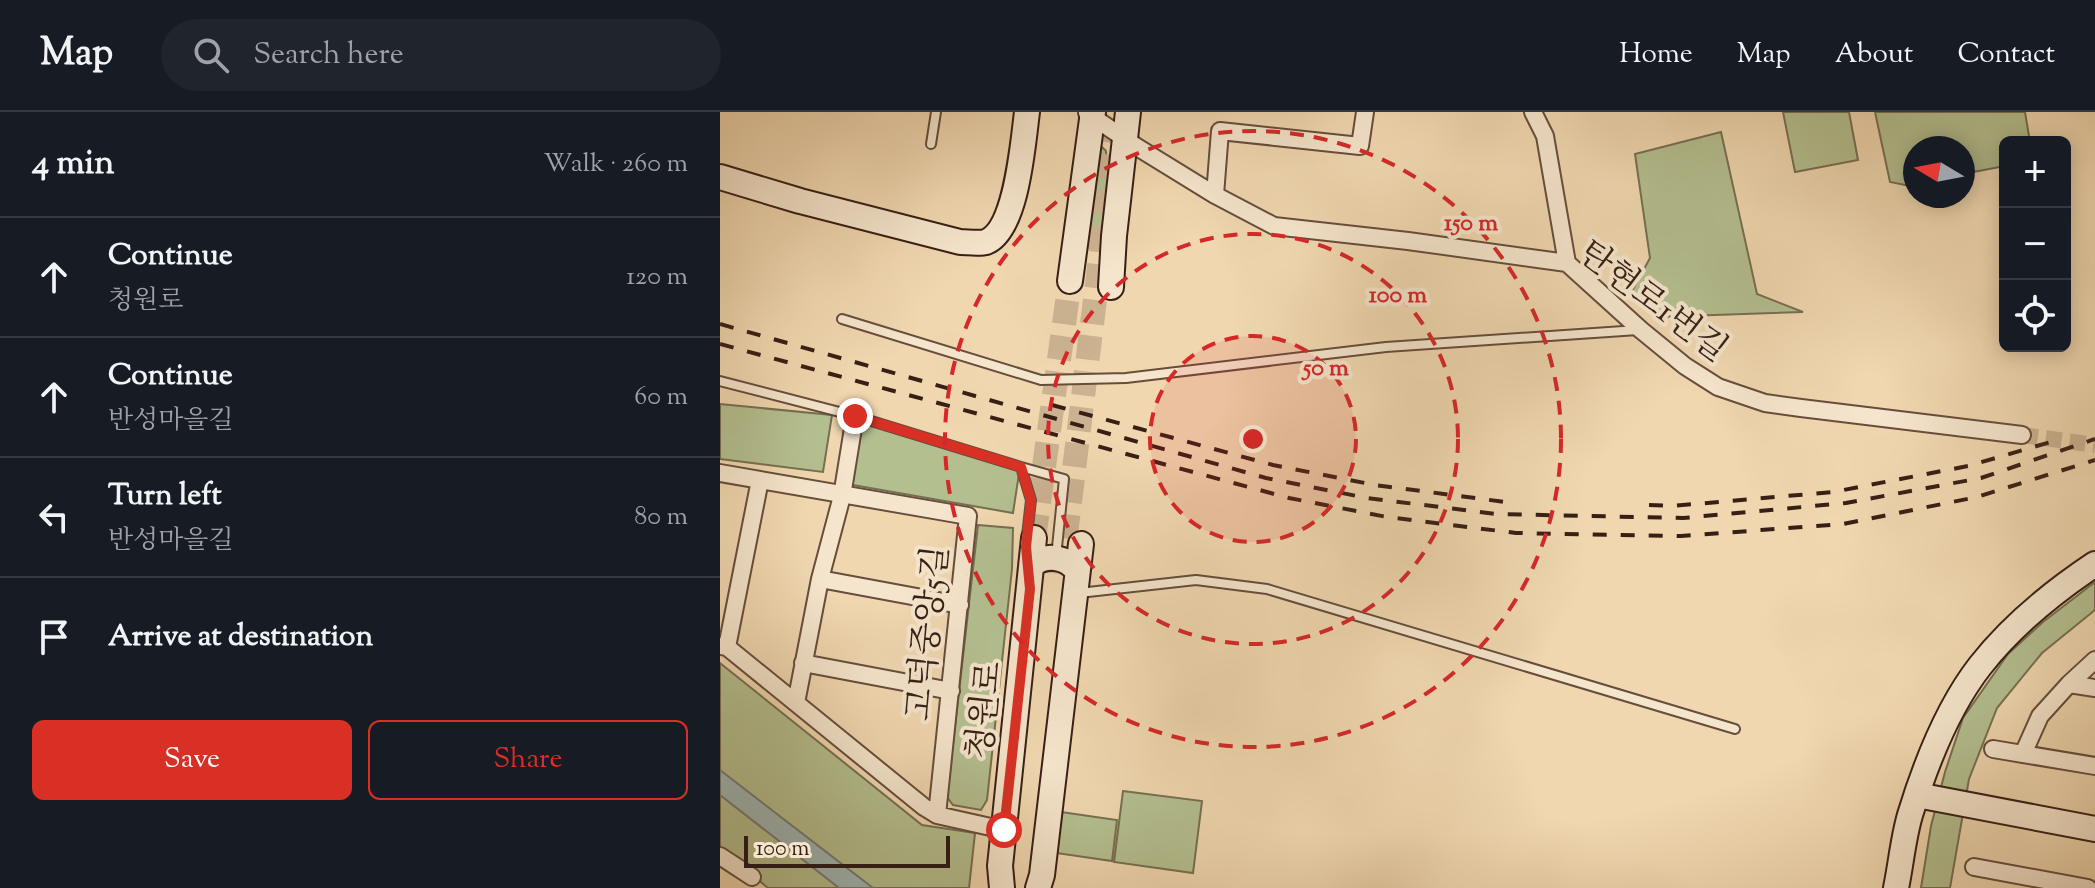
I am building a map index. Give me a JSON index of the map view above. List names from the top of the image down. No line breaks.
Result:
{"streets":{"main road":["청원로"],"street":["탄현로1번길","고덕중앙5길"]},"scale_bar":"100 m","north":"left","page":{"header":"Map","search":"Search here","nav":["Home","Map","About","Contact"],"heading":["4 min","Walk · 260 m"],"map_buttons":["+","−"],"list":[["Continue","청원로","120 m"],["Continue","반성마을길","60 m"],["Turn left","반성마을길","80 m"],"Arrive at destination"],"buttons":["Save","Share"],"scale":"100 m"},"rings":["150 m","100 m","50 m"]}
